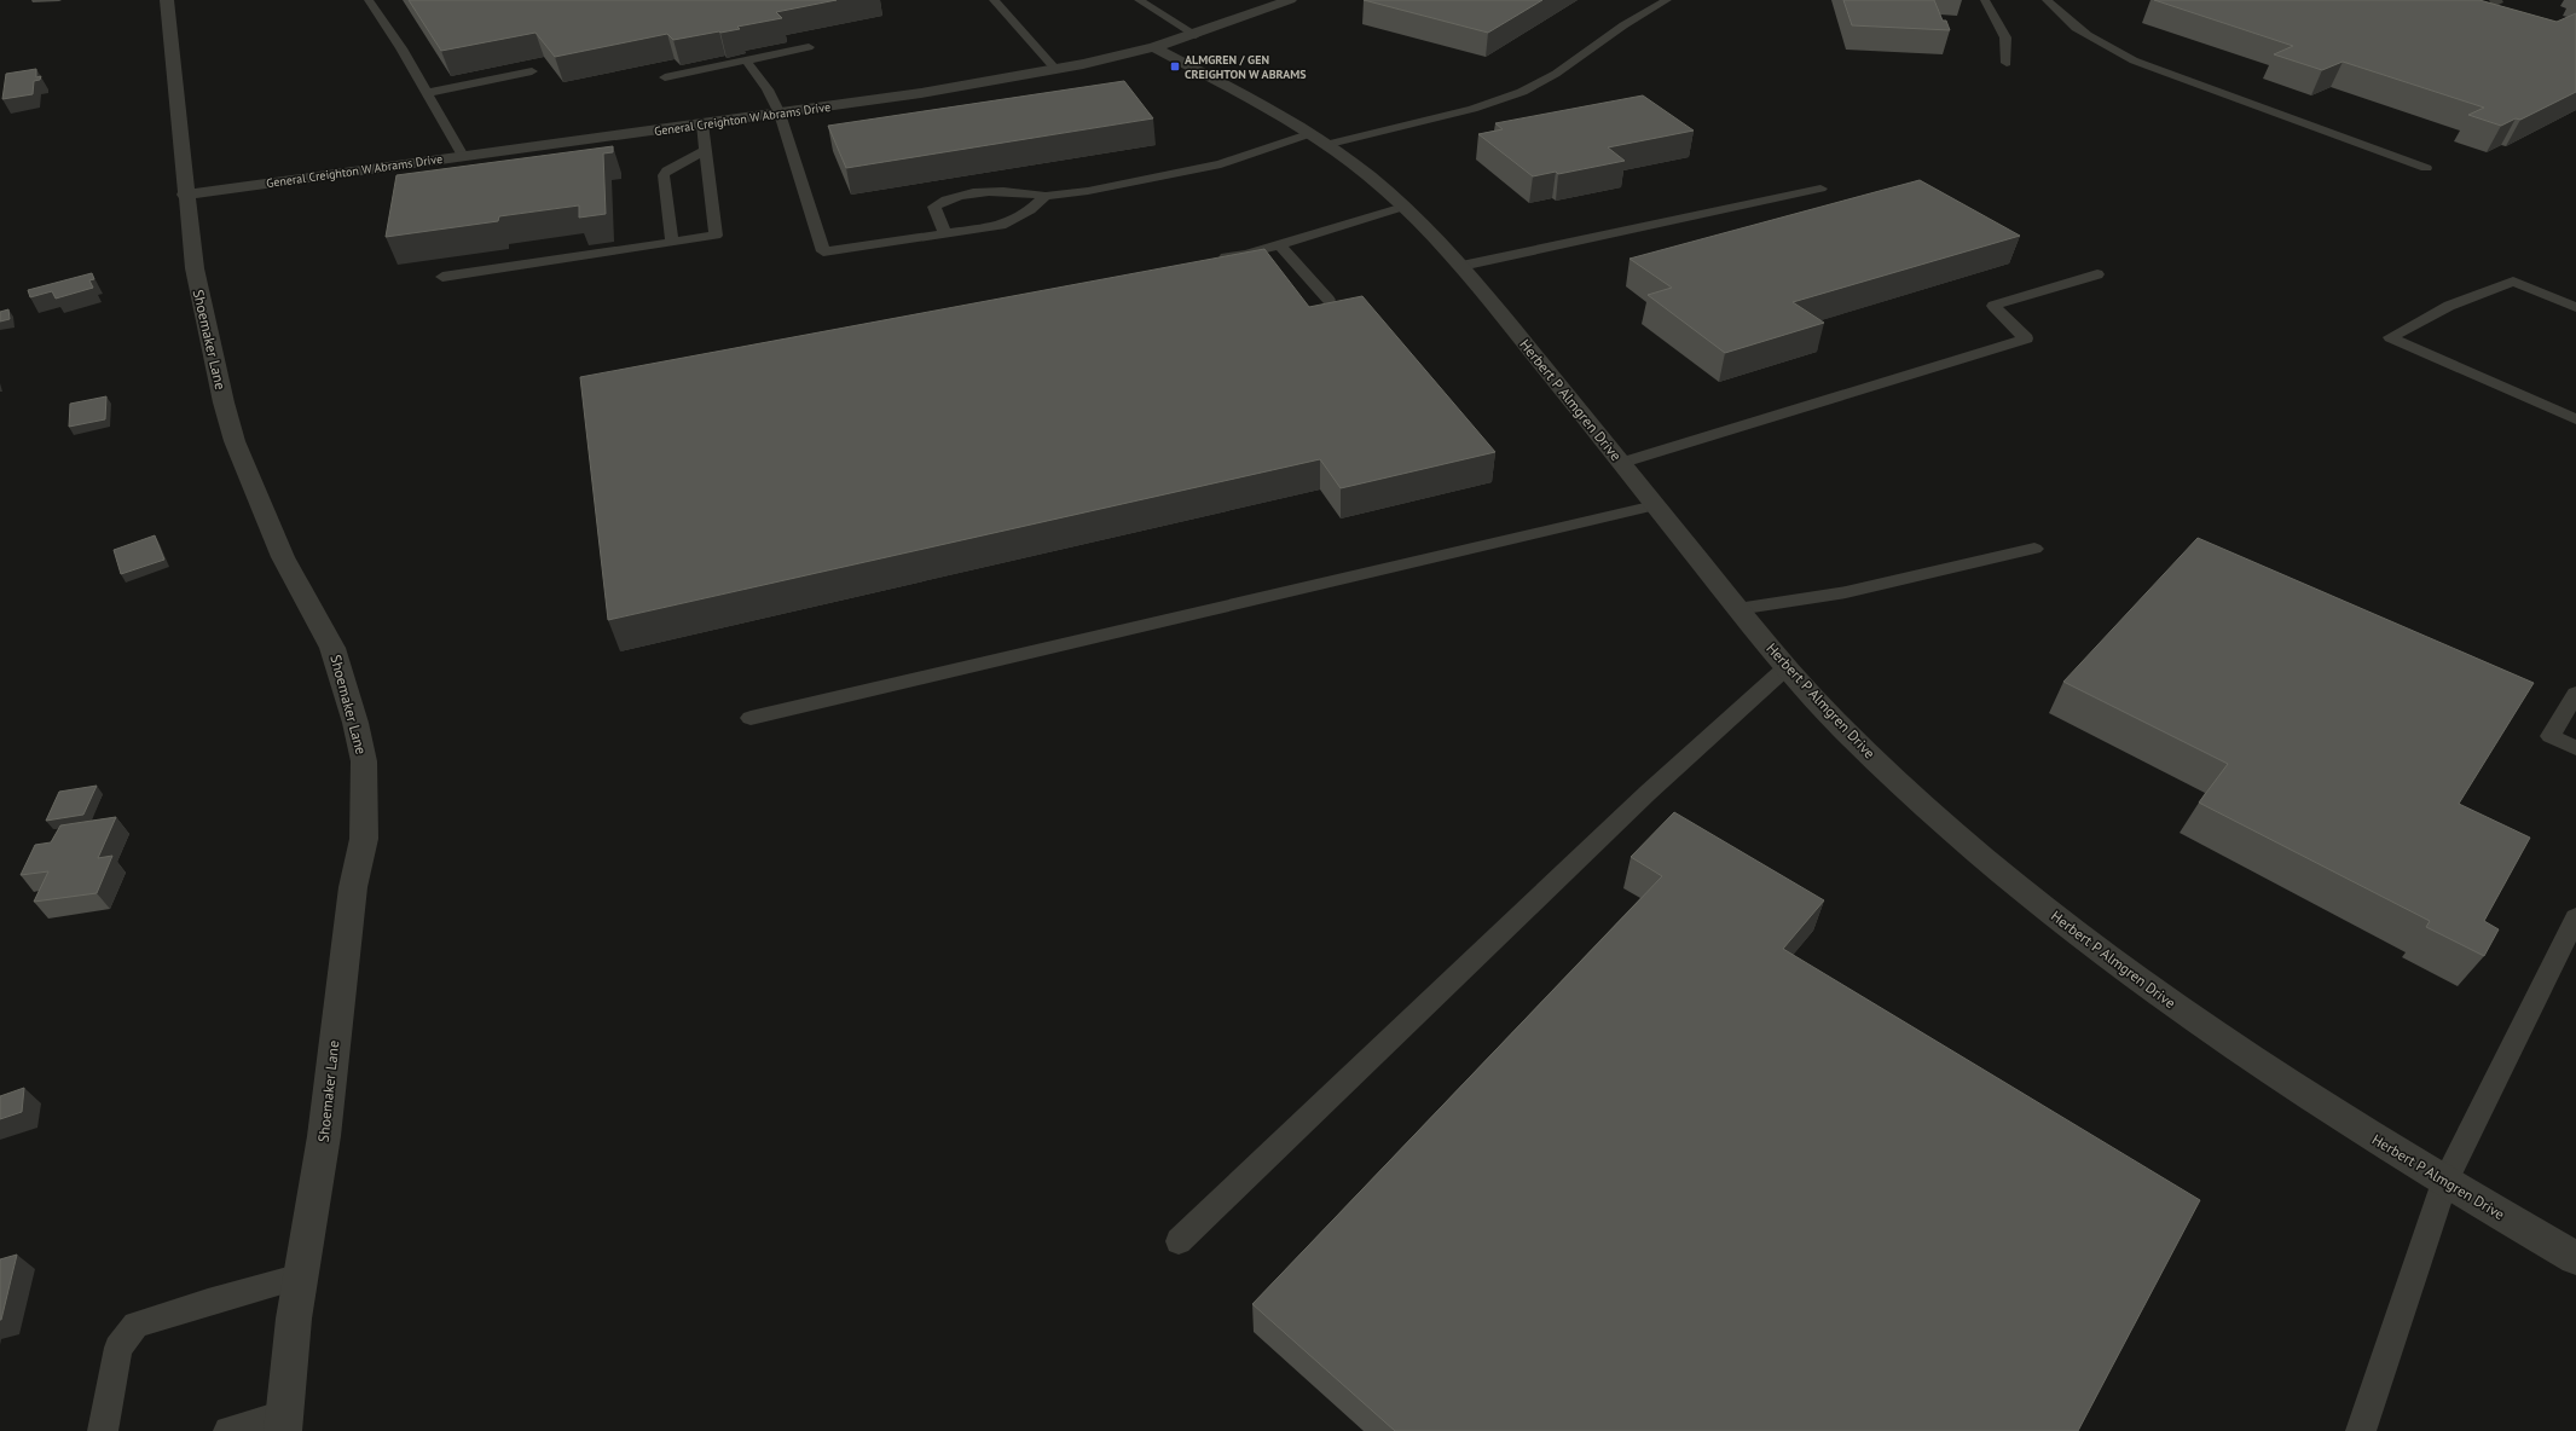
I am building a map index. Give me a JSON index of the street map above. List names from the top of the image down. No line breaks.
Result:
{"streets":{"street":["General Creighton W Abrams Drive","Shoemaker Lane","Herbert P Almgren Drive"]},"crossings":[["General Creighton W Abrams Drive","Shoemaker Lane"],["General Creighton W Abrams Drive","Herbert P Almgren Drive"]],"places":{"transit":["ALMGREN / GEN CREIGHTON W ABRAMS"]}}
